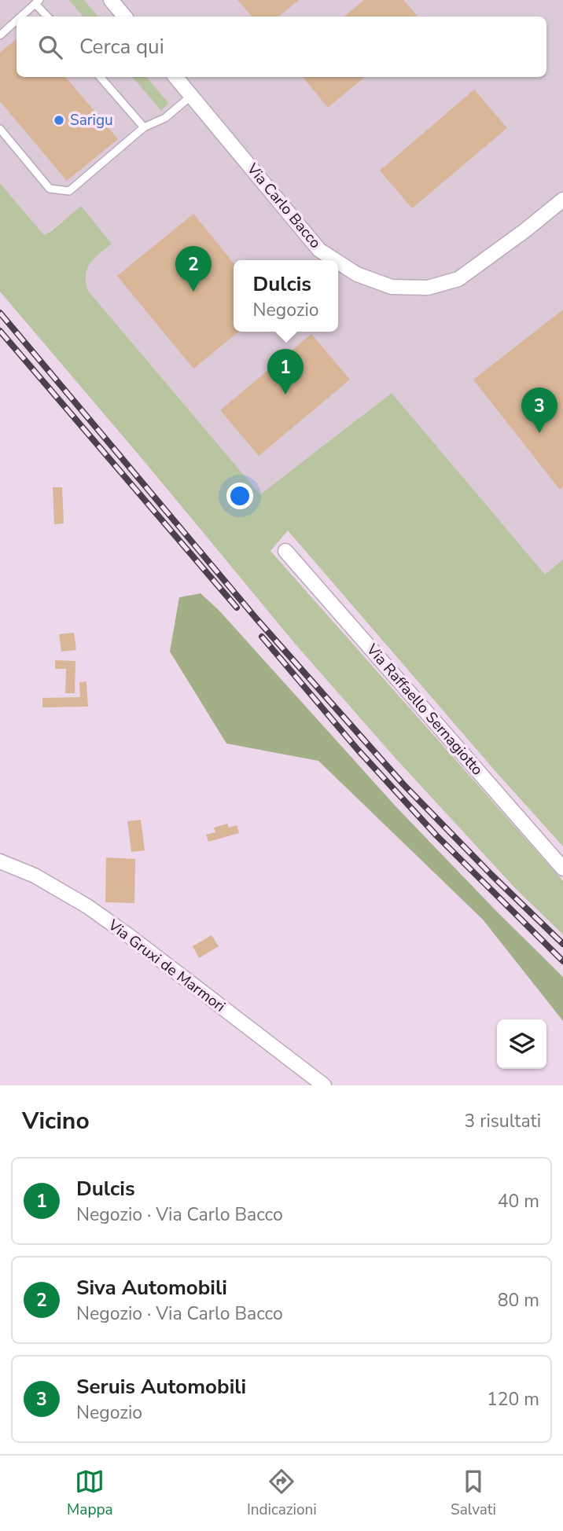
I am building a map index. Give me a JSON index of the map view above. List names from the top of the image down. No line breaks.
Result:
{"streets":{"street":["Via Carlo Bacco","Via Raffaello Sernagiotto","Via Gruxi de Marmori"]},"places":["Sarigu"],"page":{"search":"Cerca qui","pins":["2","1","3"],"popup":["Dulcis","Negozio"],"heading":["Vicino","3 risultati"],"list":[{"mark":"1","name":"Dulcis","note":"Negozio · Via Carlo Bacco","value":"40 m"},{"mark":"2","name":"Siva Automobili","note":"Negozio · Via Carlo Bacco","value":"80 m"},{"mark":"3","name":"Seruis Automobili","note":"Negozio","value":"120 m"}],"nav":["Mappa","Indicazioni","Salvati"]}}
